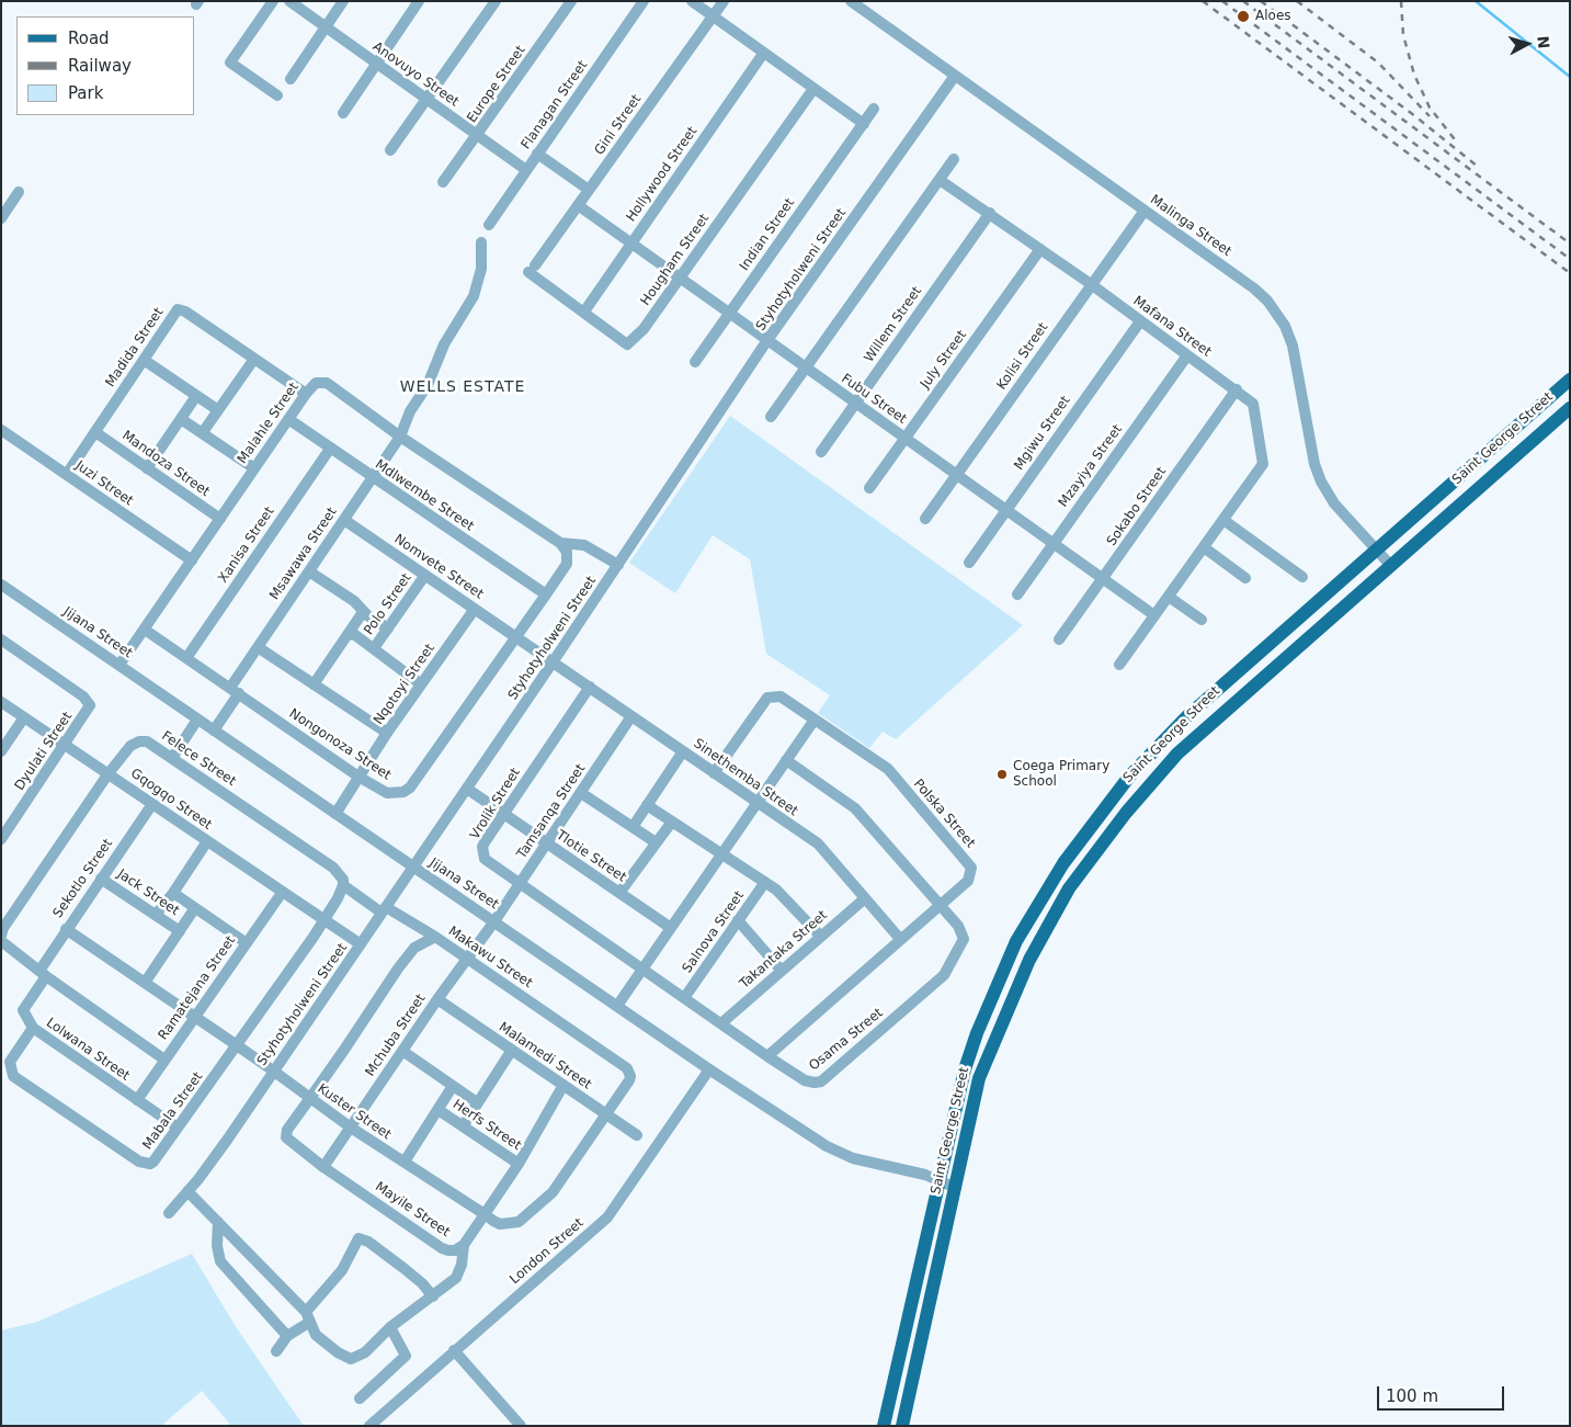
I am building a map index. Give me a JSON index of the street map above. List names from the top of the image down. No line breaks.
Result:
{"streets":{"main road":["Saint George Street"],"street":["Anovuyo Street","Europe Street","Flanagan Street","Gini Street","Hollywood Street","Malinga Street","Indian Street","Hougham Street","Styhotyholweni Street","Willem Street","Mafana Street","Madida Street","Kolisi Street","July Street","Fubu Street","Malahle Street","Mgiwu Street","Mandoza Street","Mzayiya Street","Juzi Street","Mdlwembe Street","Sokabo Street","Xanisa Street","Msawawa Street","Nomvete Street","Polo Street","Jijana Street","Nqotoyi Street","Nongonoza Street","Dyulati Street","Felece Street","Sinethemba Street","Gqogqo Street","Vrolik Street","Tamsanqa Street","Polska Street","Tlotie Street","Sekotlo Street","Jack Street","Salnova Street","Takantaka Street","Makawu Street","Ramatejana Street","Mchuba Street","Osama Street","Lolwana Street","Malamedi Street","Mabala Street","Kuster Street","Herfs Street","Mayile Street","London Street"]},"crossings":[["Anovuyo Street","Europe Street"],["Anovuyo Street","Flanagan Street"],["Gini Street","Hougham Street"],["Gini Street","Fubu Street"],["Hollywood Street","Hougham Street"],["Hollywood Street","Fubu Street"],["Malinga Street","Styhotyholweni Street"],["Malinga Street","Kolisi Street"],["Malinga Street","Saint George Street"],["Indian Street","Fubu Street"],["Hougham Street","Fubu Street"],["Styhotyholweni Street","Fubu Street"],["Styhotyholweni Street","Nomvete Street"],["Styhotyholweni Street","Jijana Street"],["Styhotyholweni Street","Felece Street"],["Styhotyholweni Street","Sinethemba Street"],["Styhotyholweni Street","Gqogqo Street"],["Styhotyholweni Street","Tlotie Street"],["Styhotyholweni Street","Kuster Street"],["Willem Street","Mafana Street"],["Willem Street","Fubu Street"],["Mafana Street","Kolisi Street"],["Mafana Street","July Street"],["Mafana Street","Fubu Street"],["Mafana Street","Mgiwu Street"],["Mafana Street","Mzayiya Street"],["Mafana Street","Sokabo Street"],["Madida Street","Malahle Street"],["Madida Street","Mandoza Street"],["Madida Street","Juzi Street"],["Kolisi Street","Fubu Street"],["July Street","Fubu Street"],["Fubu Street","Mgiwu Street"],["Fubu Street","Mzayiya Street"],["Fubu Street","Sokabo Street"],["Malahle Street","Mandoza Street"],["Malahle Street","Juzi Street"],["Malahle Street","Mdlwembe Street"],["Malahle Street","Msawawa Street"],["Malahle Street","Jijana Street"],["Malahle Street","Nongonoza Street"],["Saint George Street","Jijana Street"],["Mdlwembe Street","Xanisa Street"],["Mdlwembe Street","Msawawa Street"],["Mdlwembe Street","Nongonoza Street"],["Xanisa Street","Nongonoza Street"],["Msawawa Street","Nomvete Street"],["Msawawa Street","Jijana Street"],["Msawawa Street","Nongonoza Street"],["Nomvete Street","Polo Street"],["Nomvete Street","Nqotoyi Street"],["Nomvete Street","Nongonoza Street"],["Nomvete Street","Sinethemba Street"],["Jijana Street","Nqotoyi Street"],["Jijana Street","Tamsanqa Street"],["Jijana Street","Mchuba Street"],["Jijana Street","London Street"],["Nqotoyi Street","Nongonoza Street"],["Dyulati Street","Gqogqo Street"],["Felece Street","Gqogqo Street"],["Felece Street","Makawu Street"],["Sinethemba Street","Vrolik Street"],["Sinethemba Street","Tamsanqa Street"],["Sinethemba Street","Polska Street"],["Sinethemba Street","Takantaka Street"],["Gqogqo Street","Sekotlo Street"],["Gqogqo Street","Ramatejana Street"],["Gqogqo Street","Mabala Street"],["Vrolik Street","Tamsanqa Street"],["Vrolik Street","Tlotie Street"],["Vrolik Street","Osama Street"],["Tamsanqa Street","Tlotie Street"],["Tamsanqa Street","Mchuba Street"],["Polska Street","Osama Street"],["Sekotlo Street","Jack Street"],["Sekotlo Street","Lolwana Street"],["Sekotlo Street","Kuster Street"],["Jack Street","Ramatejana Street"],["Salnova Street","Osama Street"],["Takantaka Street","Osama Street"],["Makawu Street","Mchuba Street"],["Makawu Street","Malamedi Street"],["Makawu Street","Kuster Street"],["Makawu Street","Mayile Street"],["Ramatejana Street","Lolwana Street"],["Ramatejana Street","Kuster Street"],["Mchuba Street","Malamedi Street"],["Mchuba Street","Kuster Street"],["Mchuba Street","Herfs Street"],["Mchuba Street","Mayile Street"],["Lolwana Street","Mabala Street"],["Malamedi Street","Kuster Street"],["Malamedi Street","Mayile Street"],["Mabala Street","Kuster Street"],["Kuster Street","Mayile Street"],["Herfs Street","Mayile Street"]],"districts":["WELLS ESTATE"],"places":["Aloes","Coega Primary School"],"legend":["Road","Railway","Park"],"scale_bar":"100 m","north":"right"}
